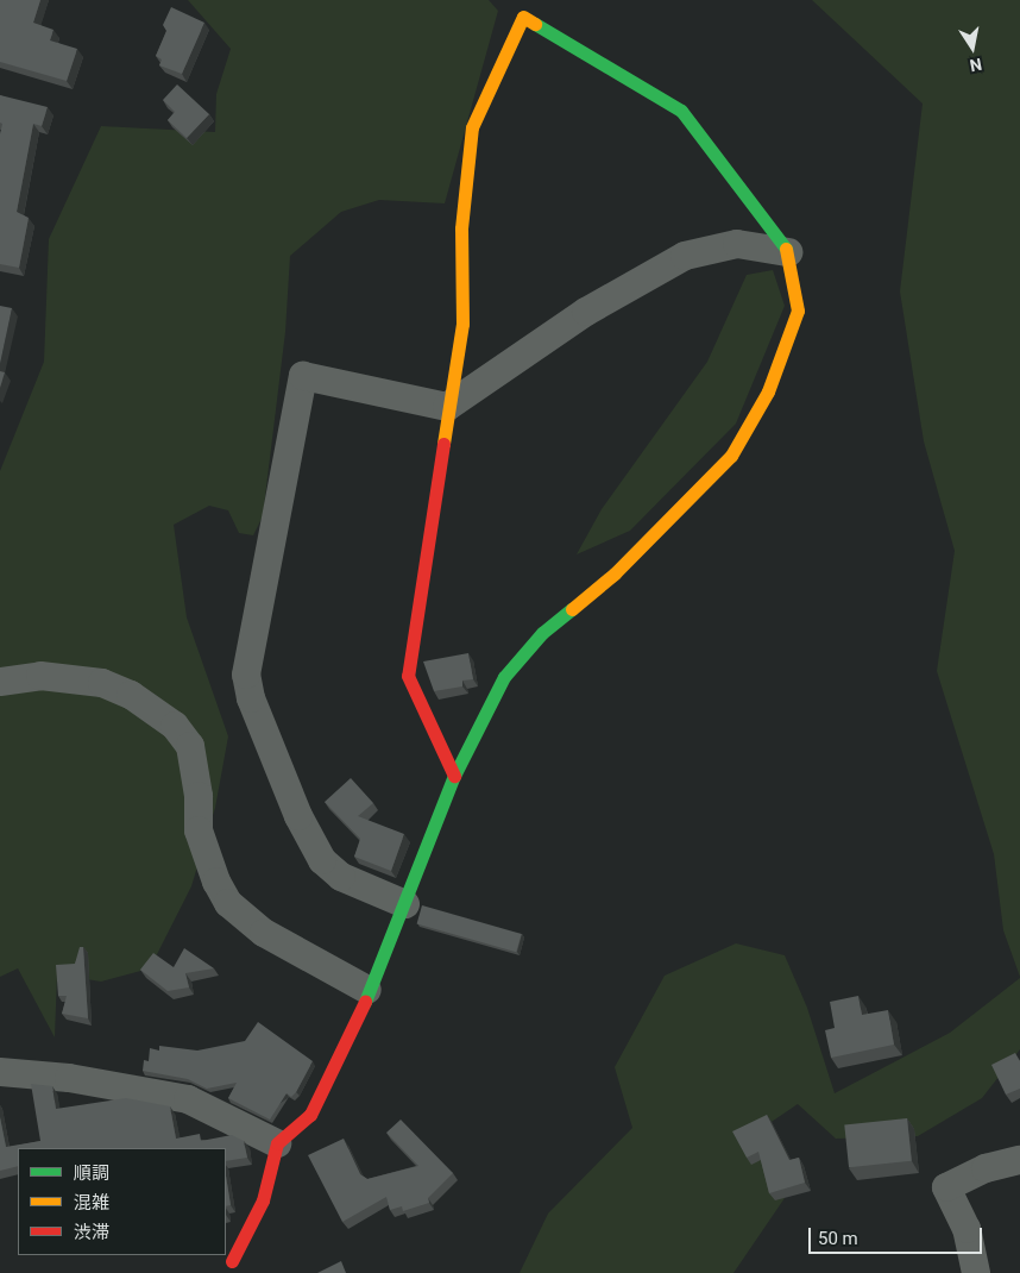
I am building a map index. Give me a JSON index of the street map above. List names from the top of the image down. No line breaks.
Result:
{"legend":["順調","混雑","渋滞"],"scale_bar":"50 m","north":"bottom"}
